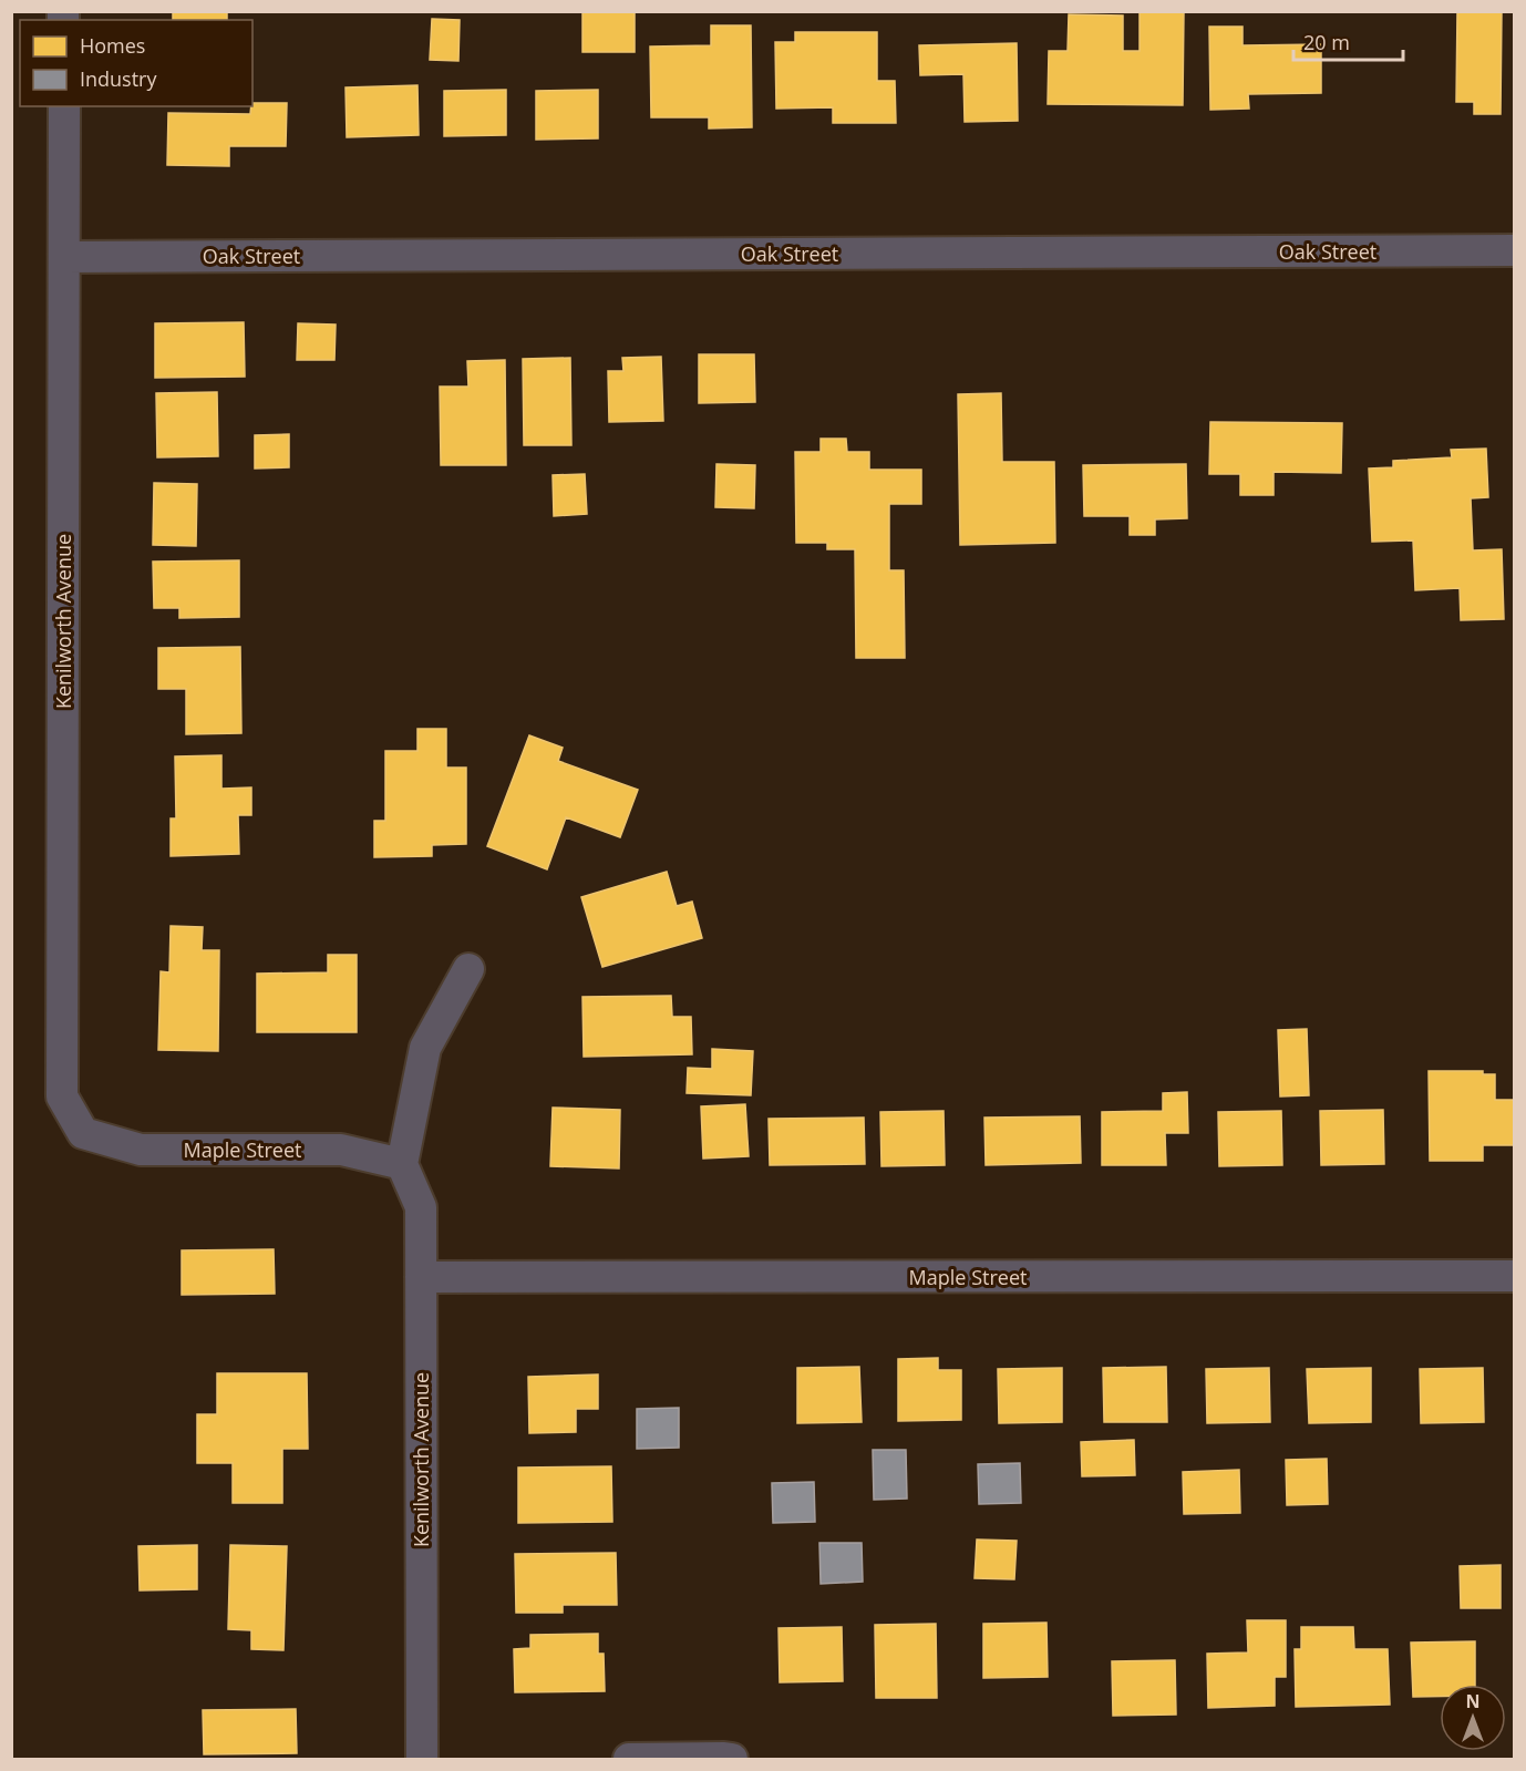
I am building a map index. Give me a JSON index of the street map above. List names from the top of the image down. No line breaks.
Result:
{"streets":{"street":["Oak Street","Kenilworth Avenue","Maple Street"]},"crossings":[["Oak Street","Kenilworth Avenue"],["Kenilworth Avenue","Maple Street"]],"legend":["Homes","Industry"],"scale_bar":"20 m","north":"top"}
